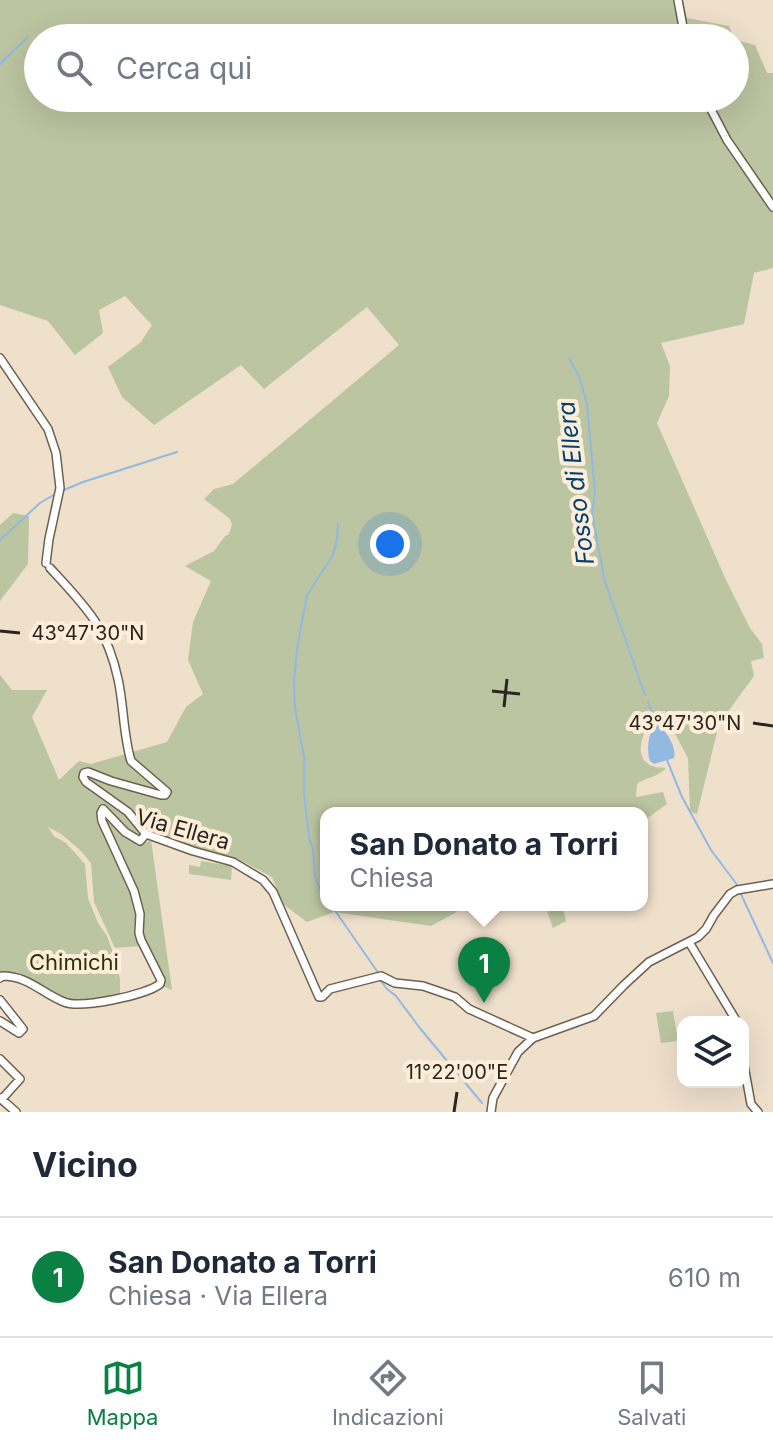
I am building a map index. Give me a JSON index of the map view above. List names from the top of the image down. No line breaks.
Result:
{"streets":{"street":["Via Ellera"]},"water":["Fosso di Ellera"],"parks":["Chimichi"],"page":{"search":"Cerca qui","popup":["San Donato a Torri","Chiesa"],"pins":"1","heading":"Vicino","list":[{"mark":"1","name":"San Donato a Torri","note":"Chiesa · Via Ellera","value":"610 m"}],"nav":["Mappa","Indicazioni","Salvati"]},"coordinates":["43°47'30\"N","11°22'00\"E"]}
